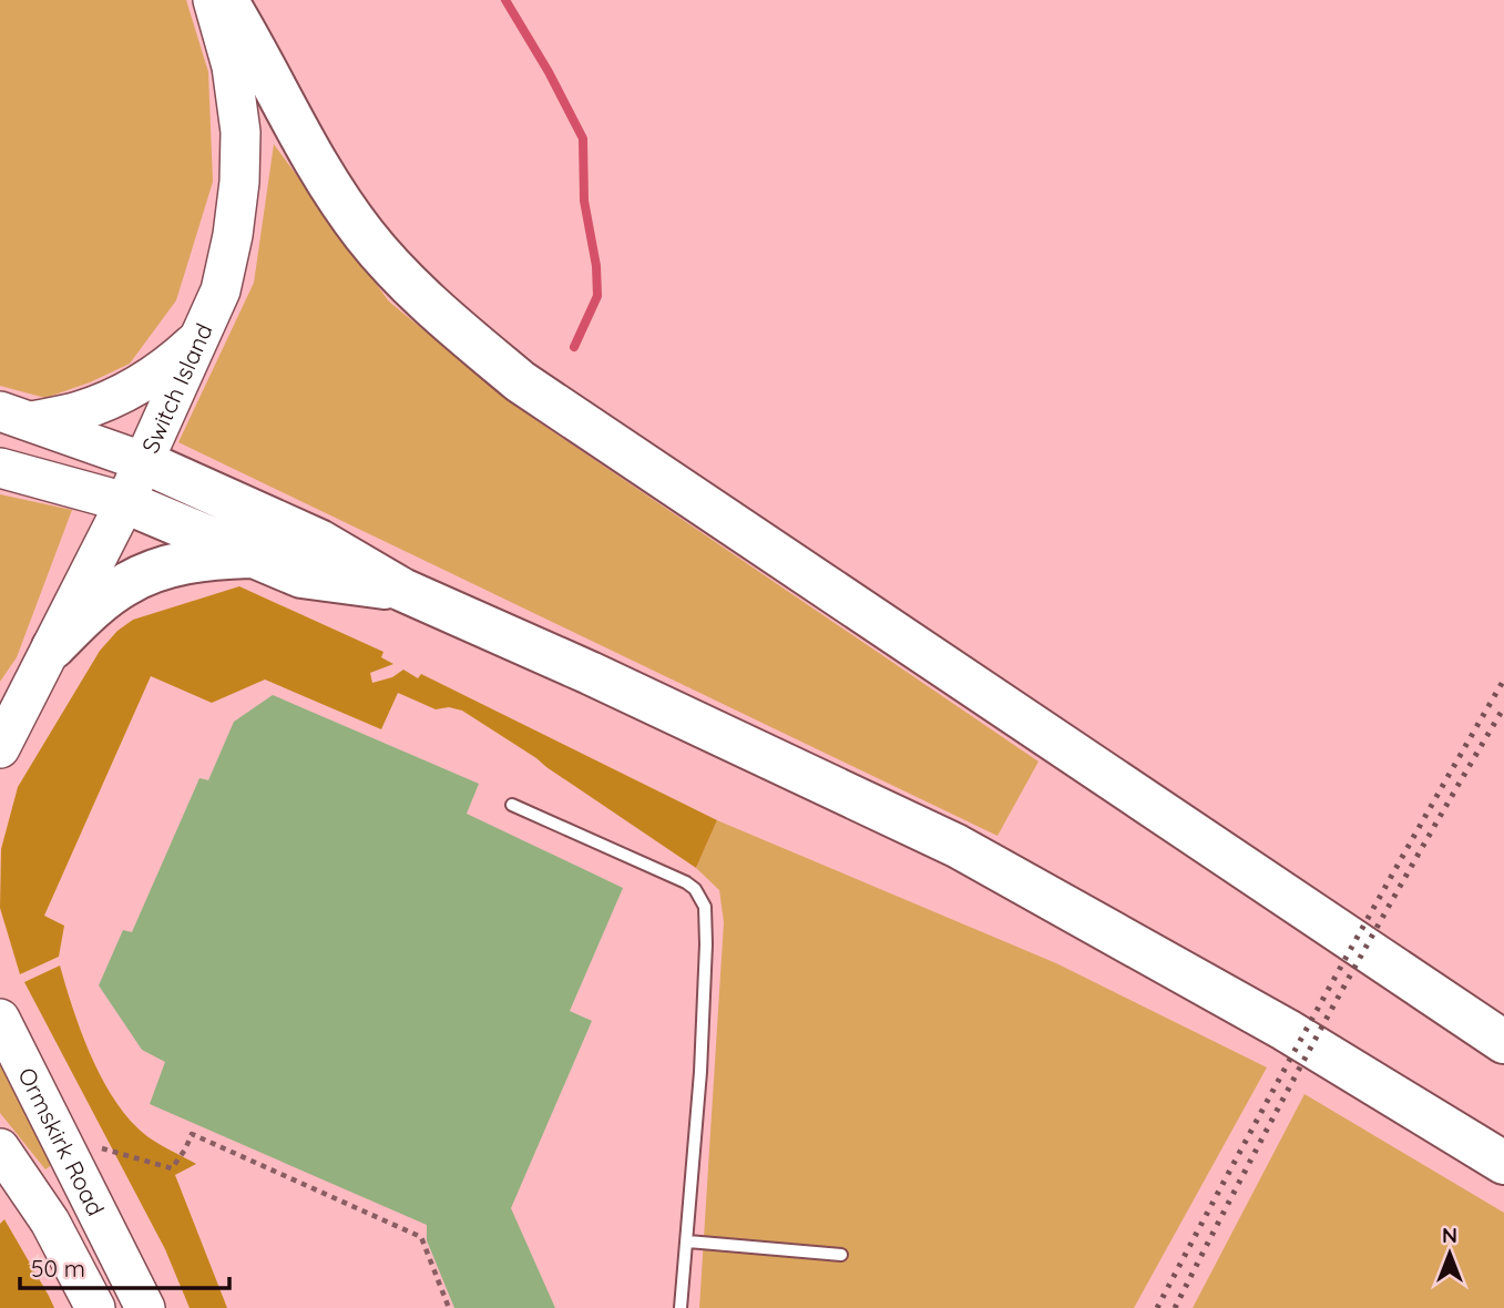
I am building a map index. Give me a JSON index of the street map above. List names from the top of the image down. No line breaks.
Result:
{"streets":{"highway":["Switch Island","Ormskirk Road"]},"scale_bar":"50 m","north":"top"}
